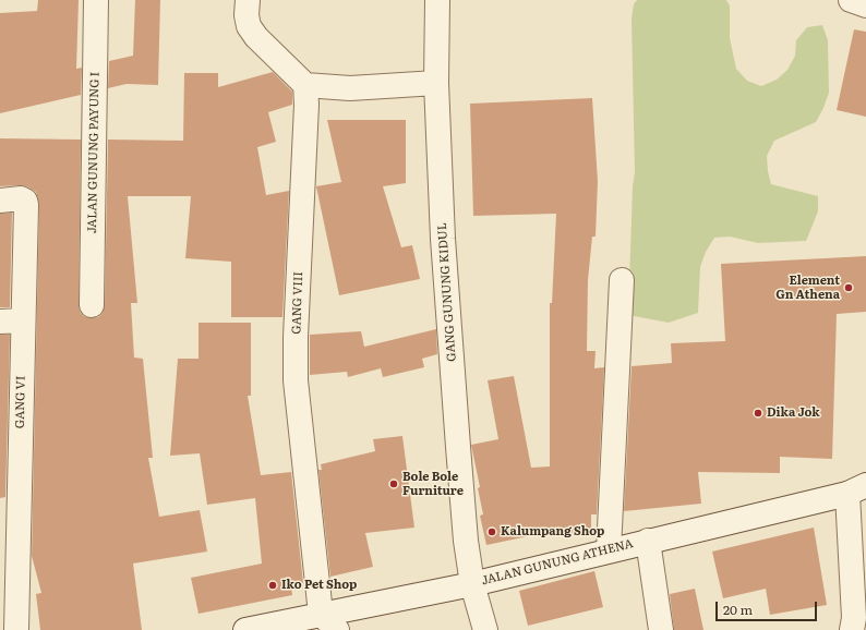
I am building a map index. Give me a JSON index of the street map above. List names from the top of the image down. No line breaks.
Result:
{"streets":{"street":["JALAN GUNUNG PAYUNG I","GANG GUNUNG KIDUL","GANG VIII","GANG VI","JALAN GUNUNG ATHENA"]},"crossings":[["GANG GUNUNG KIDUL","JALAN GUNUNG ATHENA"],["GANG VIII","JALAN GUNUNG ATHENA"]],"places":["Element Gn Athena","Dika Jok","Bole Bole Furniture","Kalumpang Shop","Iko Pet Shop"],"scale_bar":"20 m"}
